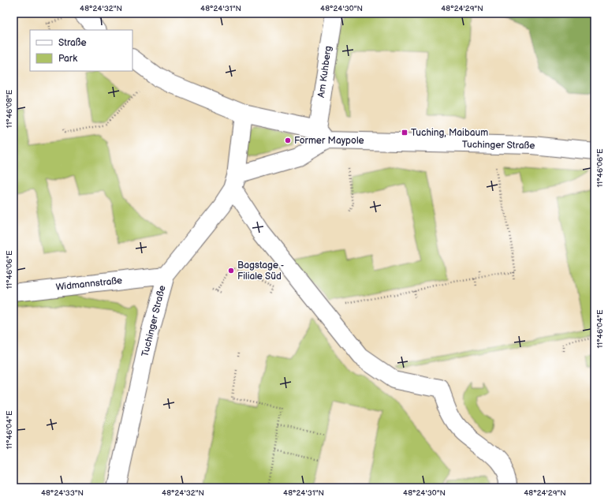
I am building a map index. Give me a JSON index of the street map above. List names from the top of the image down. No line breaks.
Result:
{"streets":{"street":["Am Kuhberg","Tuchinger Straße","Widmannstraße"]},"crossings":[["Am Kuhberg","Tuchinger Straße"],["Tuchinger Straße","Widmannstraße"]],"places":{"transit":["Tuching, Maibaum"],"other":["Former Maypole","Bagstage - Filiale Süd"]},"legend":["Straße","Park"],"coordinates":["48°24'32\"N","48°24'31\"N","48°24'30\"N","48°24'29\"N","11°46'08\"E","11°46'06\"E","11°46'04\"E","48°24'33\"N"]}
